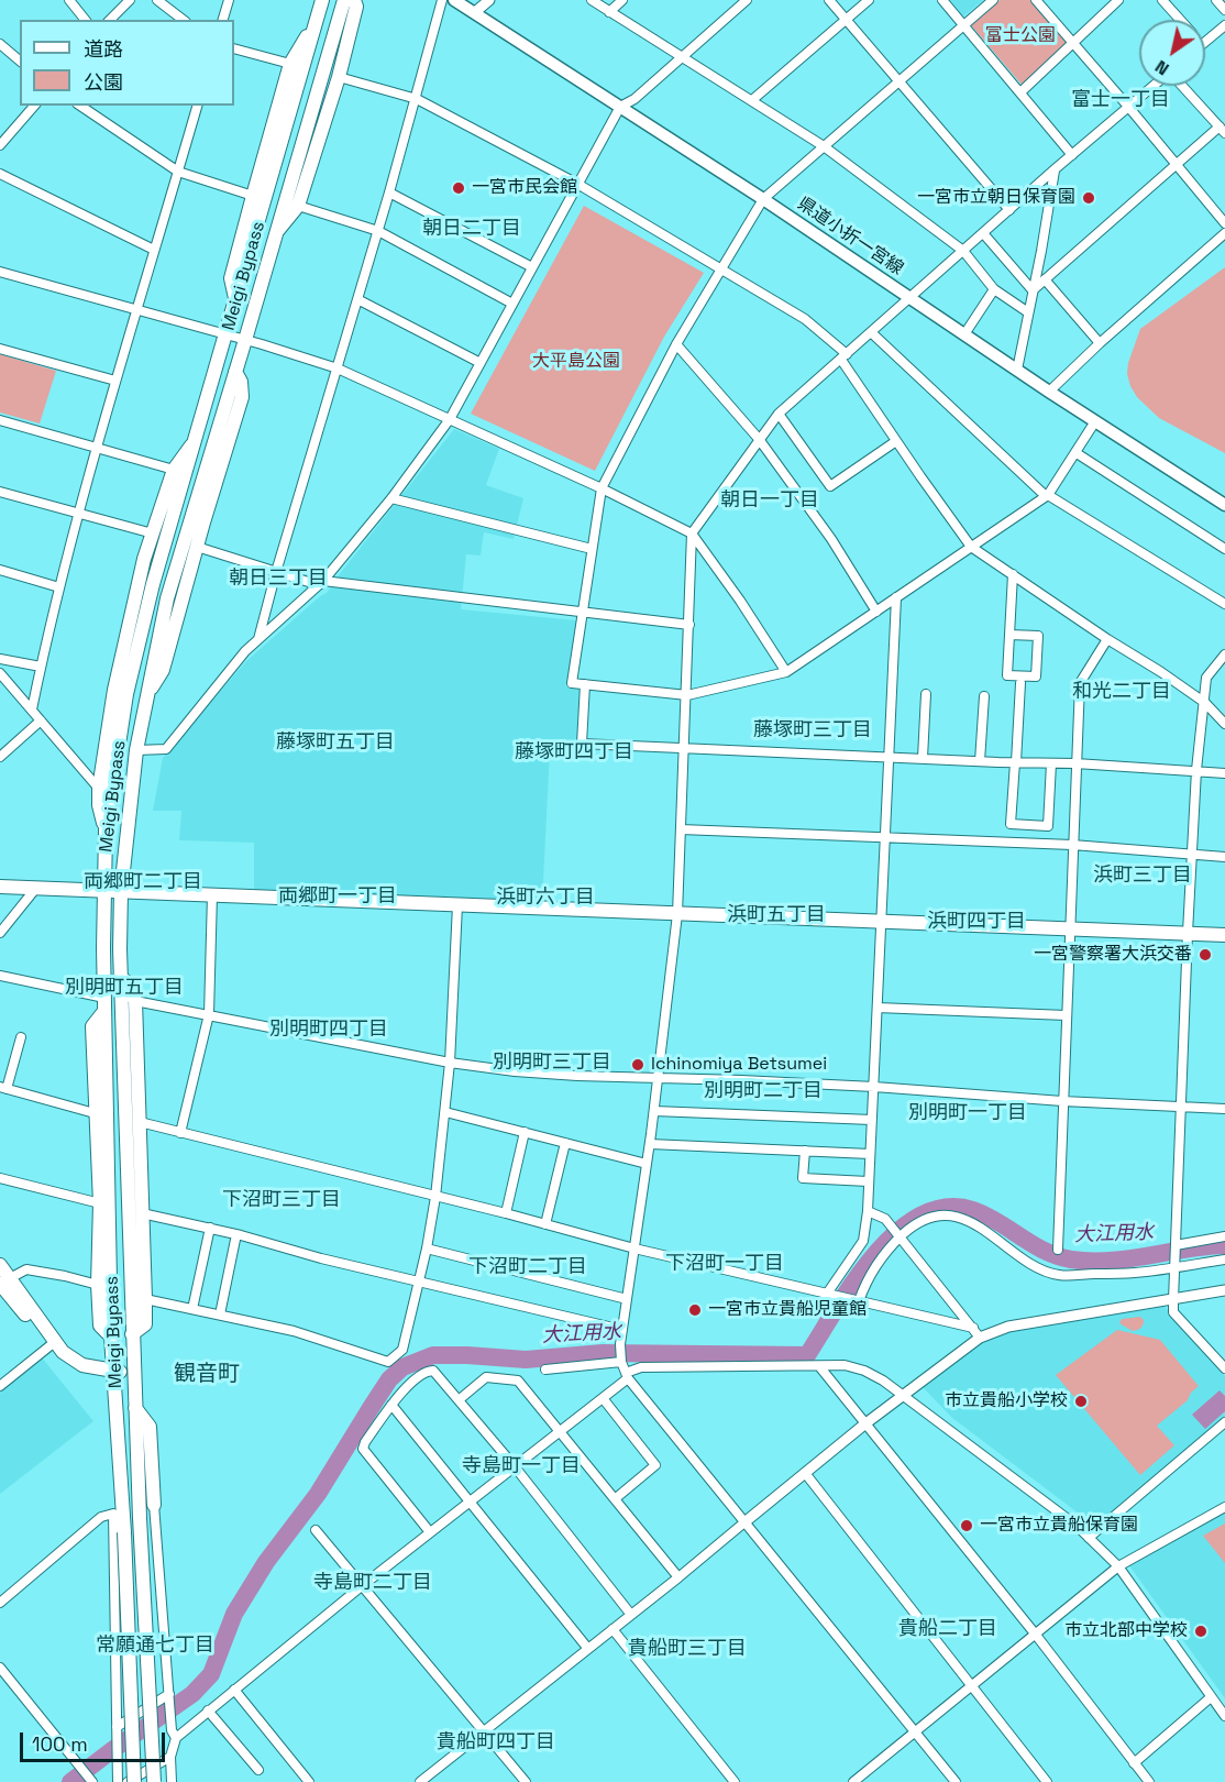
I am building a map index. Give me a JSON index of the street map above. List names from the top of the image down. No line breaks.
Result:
{"streets":{"main road":["県道小折一宮線","Meigi Bypass"]},"districts":["富士一丁目","朝日二丁目","朝日一丁目","朝日三丁目","和光二丁目","藤塚町三丁目","藤塚町五丁目","藤塚町四丁目","浜町三丁目","両郷町二丁目","両郷町一丁目","浜町六丁目","浜町五丁目","浜町四丁目","別明町五丁目","別明町四丁目","別明町三丁目","別明町二丁目","別明町一丁目","下沼町三丁目","下沼町一丁目","下沼町二丁目","観音町","寺島町一丁目","寺島町二丁目","貴船二丁目","常願通七丁目","貴船町三丁目","貴船町四丁目"],"water":["大江用水"],"parks":["富士公園","大平島公園"],"places":["一宮市民会館","一宮市立朝日保育園","一宮警察署大浜交番","Ichinomiya Betsumei","一宮市立貴船児童館","市立貴船小学校","一宮市立貴船保育園","市立北部中学校"],"legend":["道路","公園"],"scale_bar":"100 m","north":"bottom left"}
